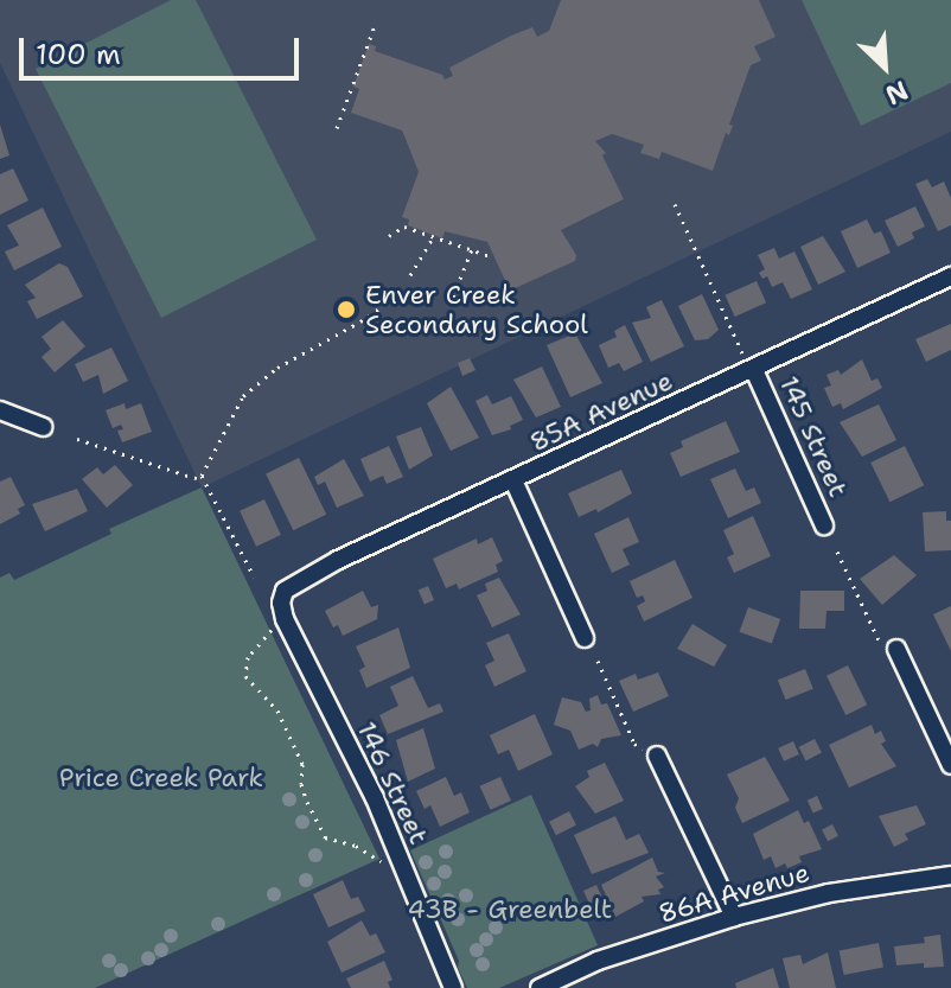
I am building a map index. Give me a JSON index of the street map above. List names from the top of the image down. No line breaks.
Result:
{"streets":{"street":["85A Avenue","145 Street","146 Street","86A Avenue"]},"crossings":[["85A Avenue","145 Street"],["85A Avenue","146 Street"]],"parks":["Price Creek Park","43B - Greenbelt"],"places":["Enver Creek Secondary School"],"scale_bar":"100 m","north":"bottom right"}
